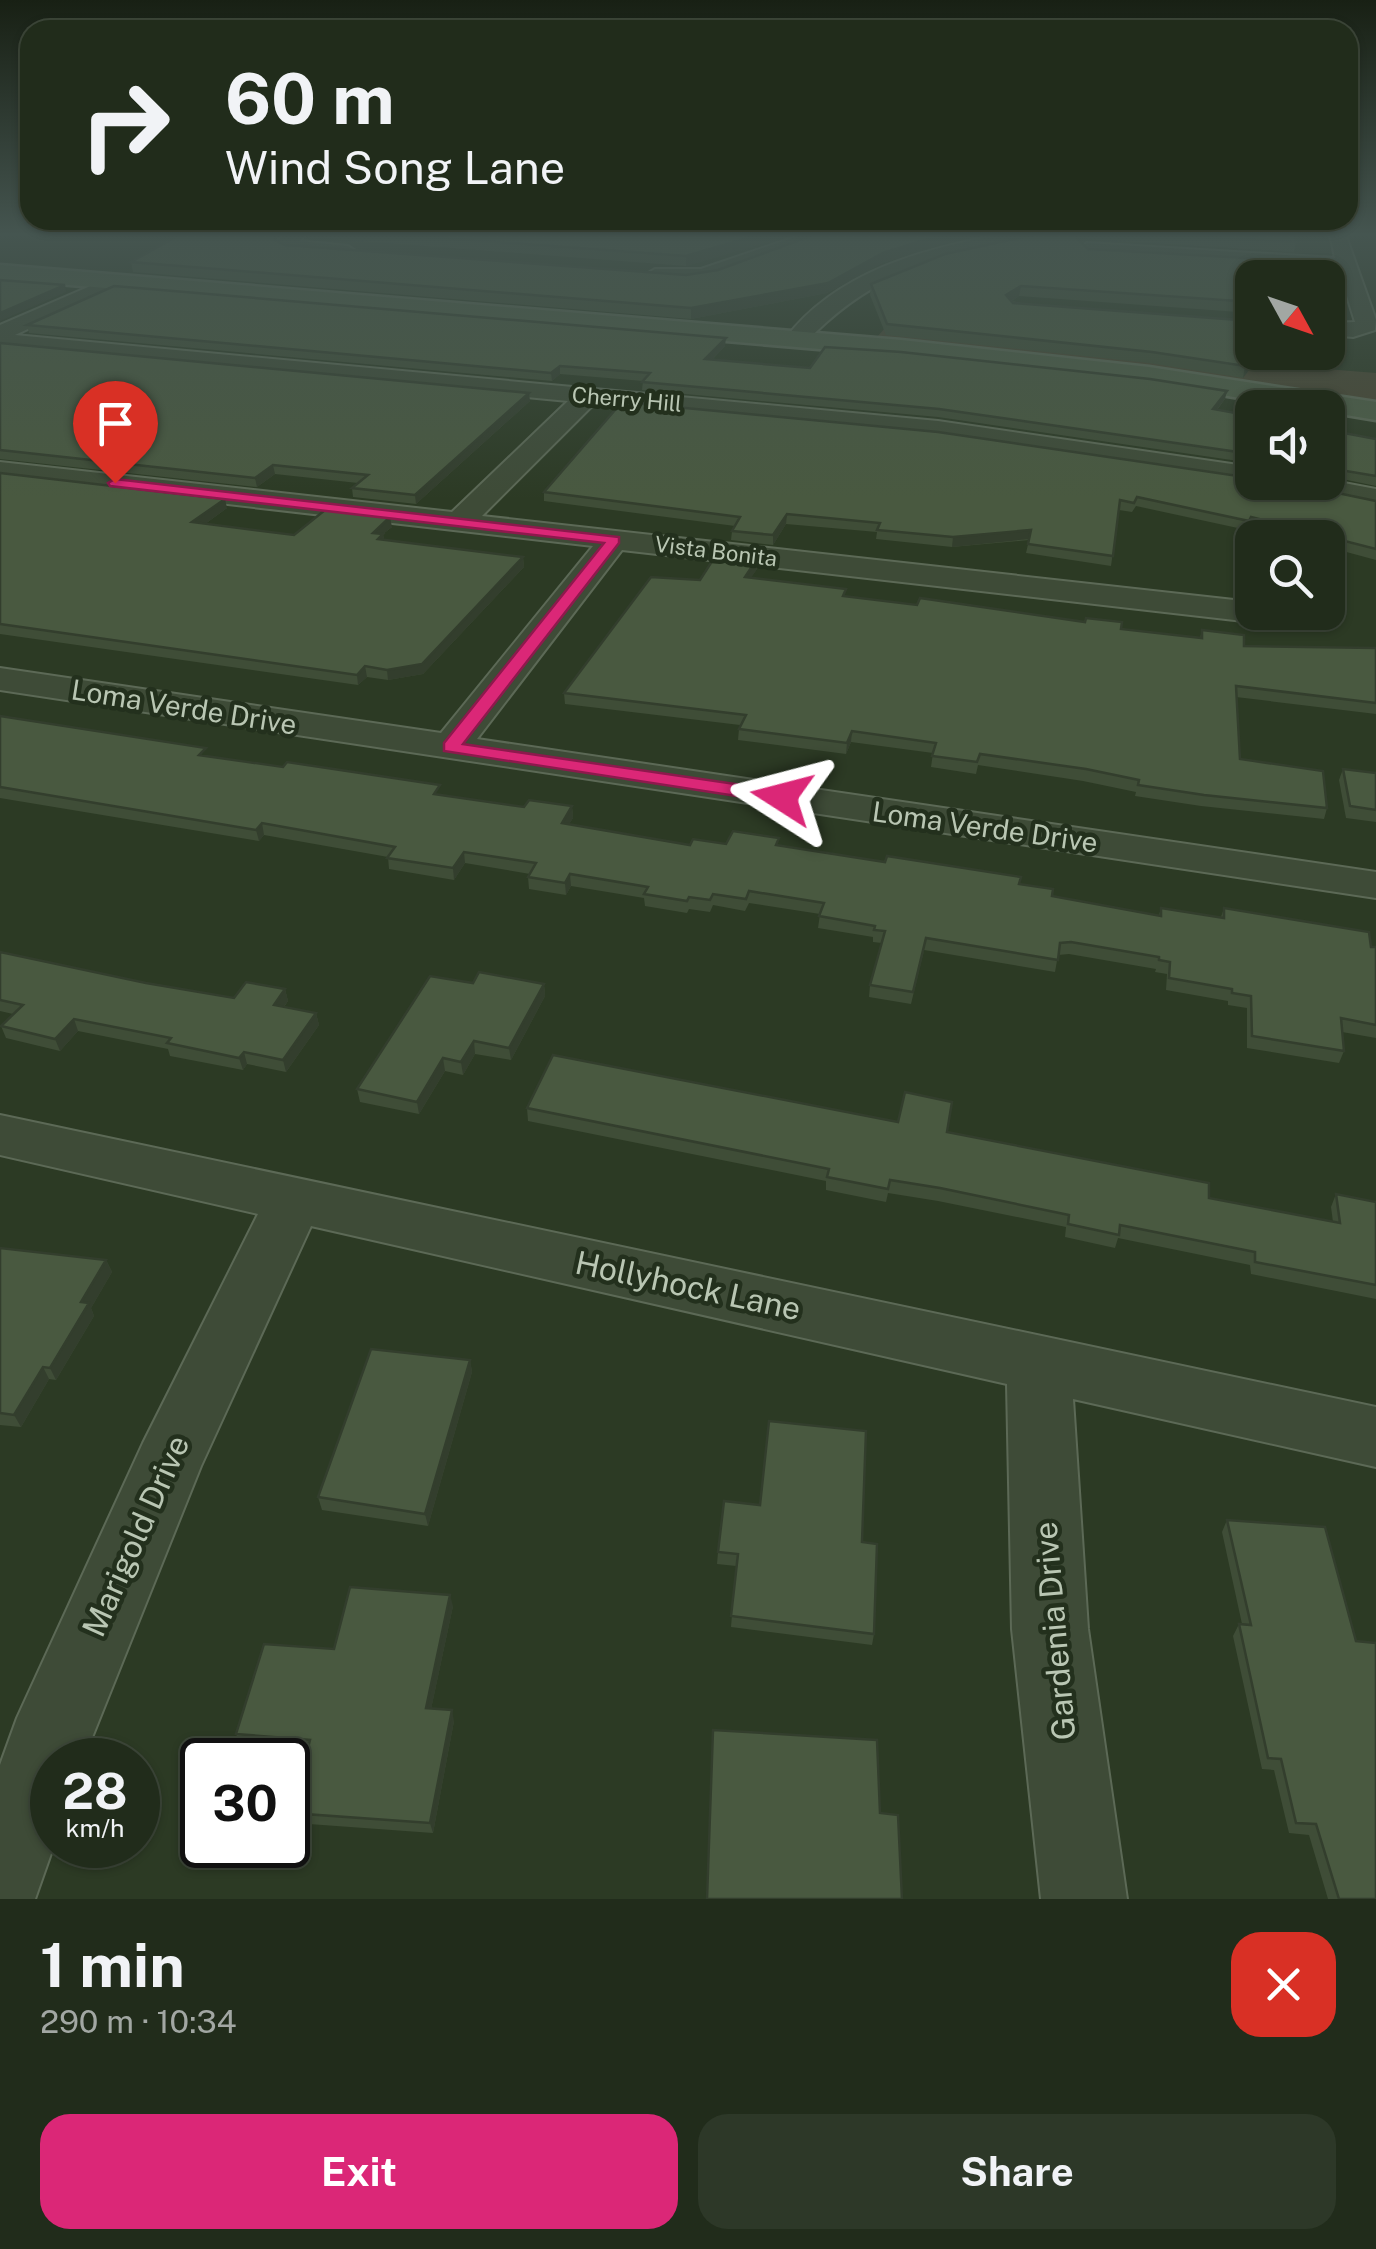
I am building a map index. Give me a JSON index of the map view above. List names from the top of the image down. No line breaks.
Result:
{"streets":{"street":["Cherry Hill","Vista Bonita","Loma Verde Drive","Hollyhock Lane","Marigold Drive","Gardenia Drive"]},"crossings":[["Hollyhock Lane","Marigold Drive"],["Hollyhock Lane","Gardenia Drive"]],"north":"bottom right","page":{"turn":["60 m","Wind Song Lane"],"speed":"28 km/h","limit":"30","heading":["1 min","290 m · 10:34"],"buttons":["Exit","Share"]}}
